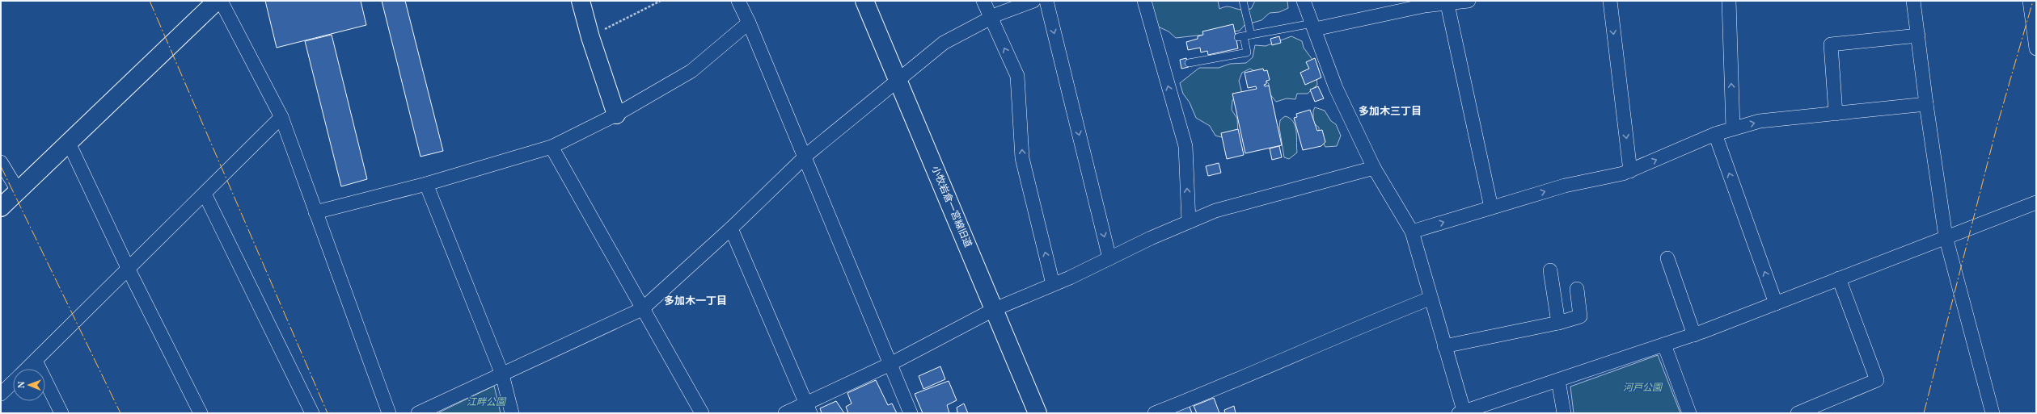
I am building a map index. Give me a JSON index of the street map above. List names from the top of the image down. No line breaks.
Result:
{"streets":{"street":["小牧岩倉一宮線旧道"]},"districts":["多加木三丁目","多加木一丁目"],"parks":["河戸公園","江畔公園"],"north":"left"}
